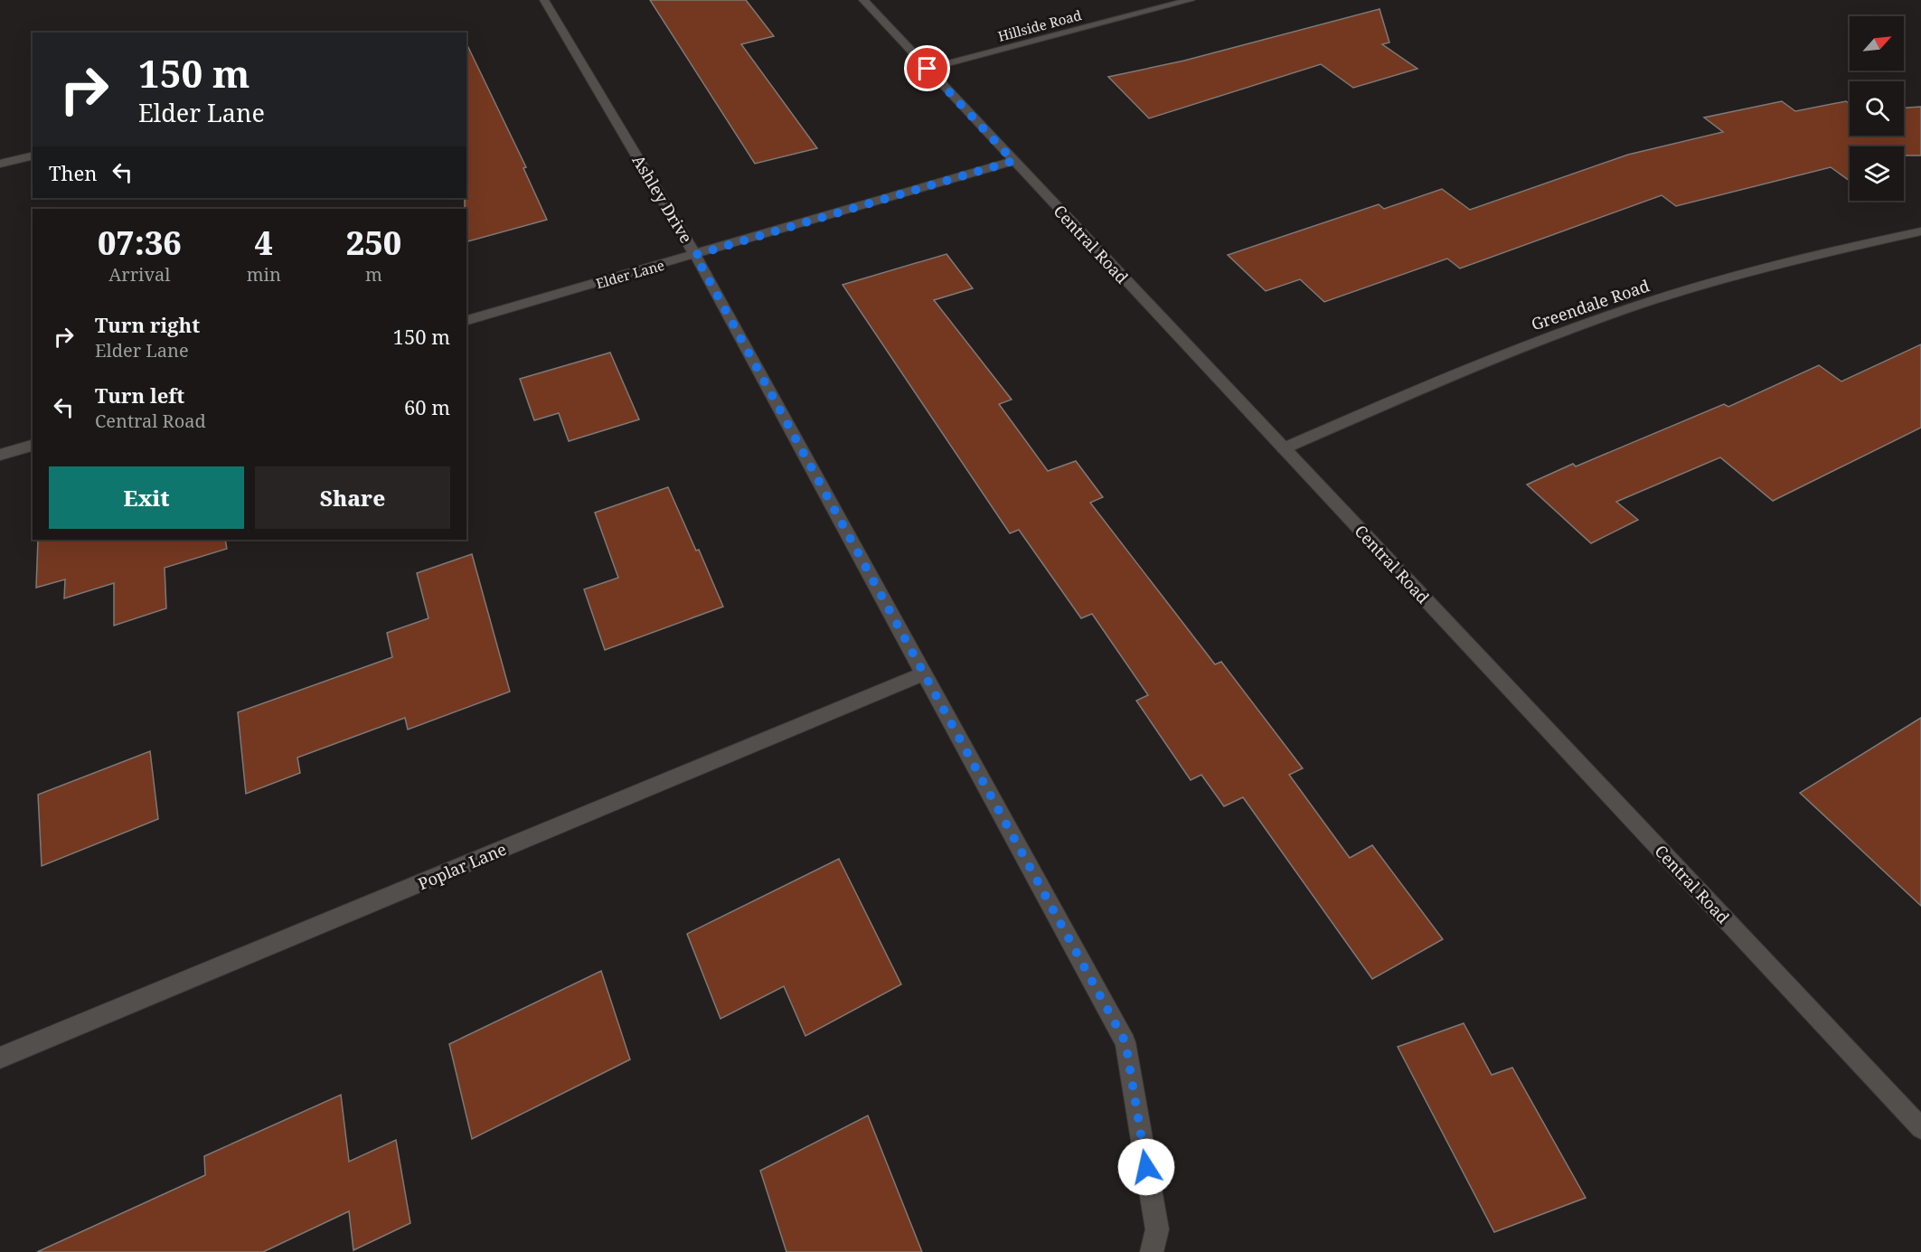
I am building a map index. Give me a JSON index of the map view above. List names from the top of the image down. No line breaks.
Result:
{"streets":{"street":["Hillside Road","Ashley Drive","Central Road","Elder Lane","Greendale Road","Poplar Lane"]},"crossings":[["Hillside Road","Central Road"],["Ashley Drive","Elder Lane"],["Ashley Drive","Poplar Lane"],["Central Road","Elder Lane"],["Central Road","Greendale Road"]],"north":"top right","page":{"turn":["150 m","Elder Lane"],"then":"Then","eta":["07:36","Arrival","4","min","250","m"],"list":[{"name":"Turn right","note":"Elder Lane","value":"150 m"},{"name":"Turn left","note":"Central Road","value":"60 m"}],"buttons":["Exit","Share"]}}
